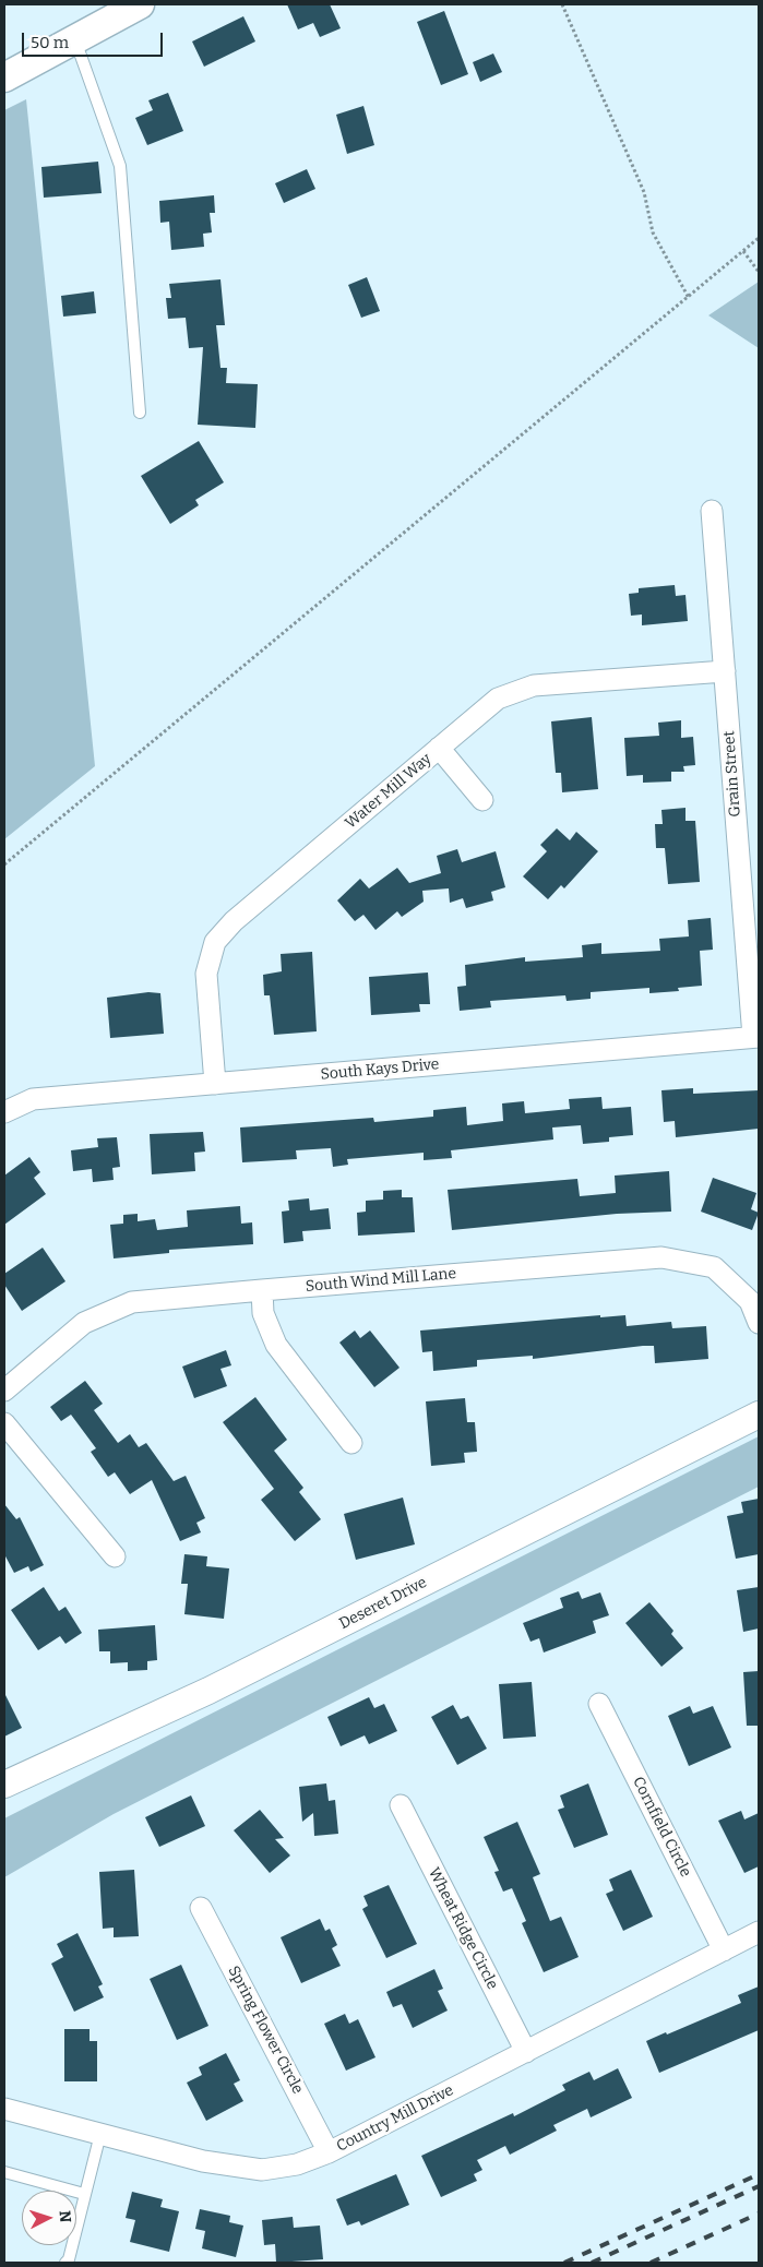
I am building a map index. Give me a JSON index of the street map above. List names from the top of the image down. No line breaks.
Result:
{"streets":{"street":["Grain Street","Water Mill Way","South Kays Drive","South Wind Mill Lane","Deseret Drive","Cornfield Circle","Wheat Ridge Circle","Spring Flower Circle","Country Mill Drive"]},"crossings":[["Grain Street","Water Mill Way"],["Grain Street","South Kays Drive"],["Water Mill Way","South Kays Drive"],["Cornfield Circle","Country Mill Drive"],["Wheat Ridge Circle","Country Mill Drive"],["Spring Flower Circle","Country Mill Drive"]],"scale_bar":"50 m","north":"right"}
